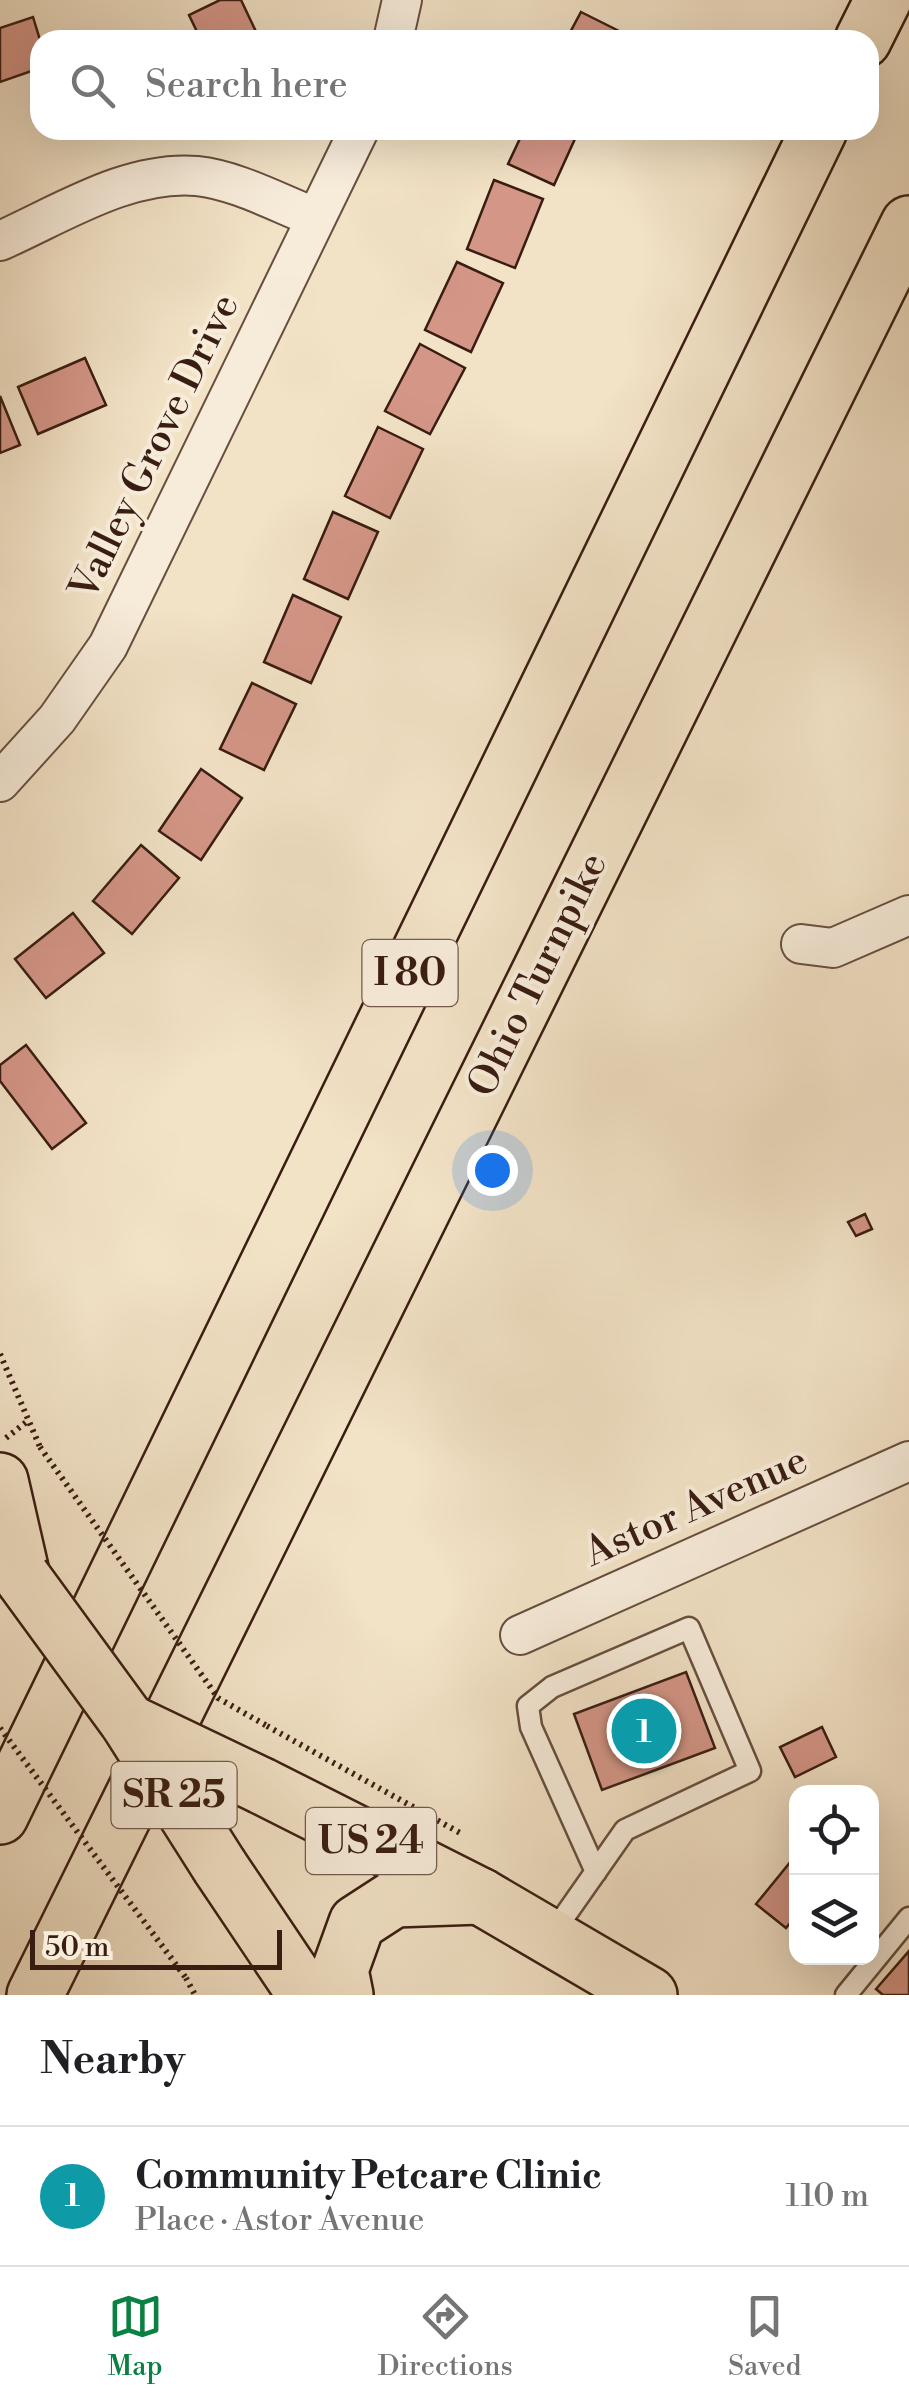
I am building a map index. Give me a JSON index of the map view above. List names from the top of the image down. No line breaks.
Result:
{"streets":{"main road":["I 80","Ohio Turnpike","SR 25","US 24"],"street":["Valley Grove Drive","Astor Avenue"]},"crossings":[["SR 25","US 24"]],"scale_bar":"50 m","page":{"search":"Search here","pins":"1","scale":"50 m","heading":"Nearby","list":[{"mark":"1","name":"Community Petcare Clinic","note":"Place · Astor Avenue","value":"110 m"}],"nav":["Map","Directions","Saved"]}}
